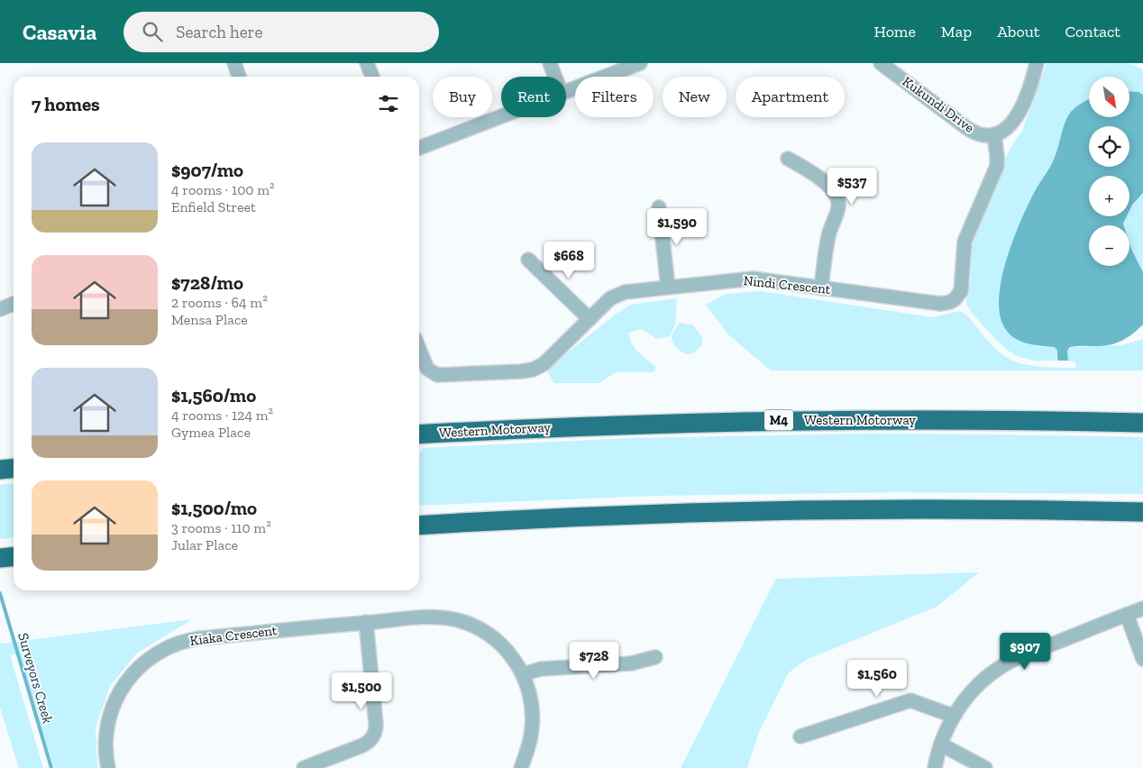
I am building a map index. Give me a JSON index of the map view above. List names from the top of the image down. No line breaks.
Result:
{"streets":{"highway":["M4","Western Motorway"],"street":["Kukundi Drive","Nindi Crescent","Kiaka Crescent"]},"crossings":[["Kukundi Drive","Nindi Crescent"]],"water":["Surveyors Creek"],"north":"bottom right","page":{"header":"Casavia","search":"Search here","nav":["Home","Map","About","Contact"],"map_buttons":["+","−"],"chip":["Buy","Rent","Filters","New","Apartment"],"heading":"7 homes","list":[{"name":"$907/mo","note":"4 rooms · 100 m² · Enfield Street"},{"name":"$728/mo","note":"2 rooms · 64 m² · Mensa Place"},{"name":"$1,560/mo","note":"4 rooms · 124 m² · Gymea Place"},{"name":"$1,500/mo","note":"3 rooms · 110 m² · Jular Place"}],"price":["$537","$1,590","$668","$907","$728","$1,560","$1,500"]}}
